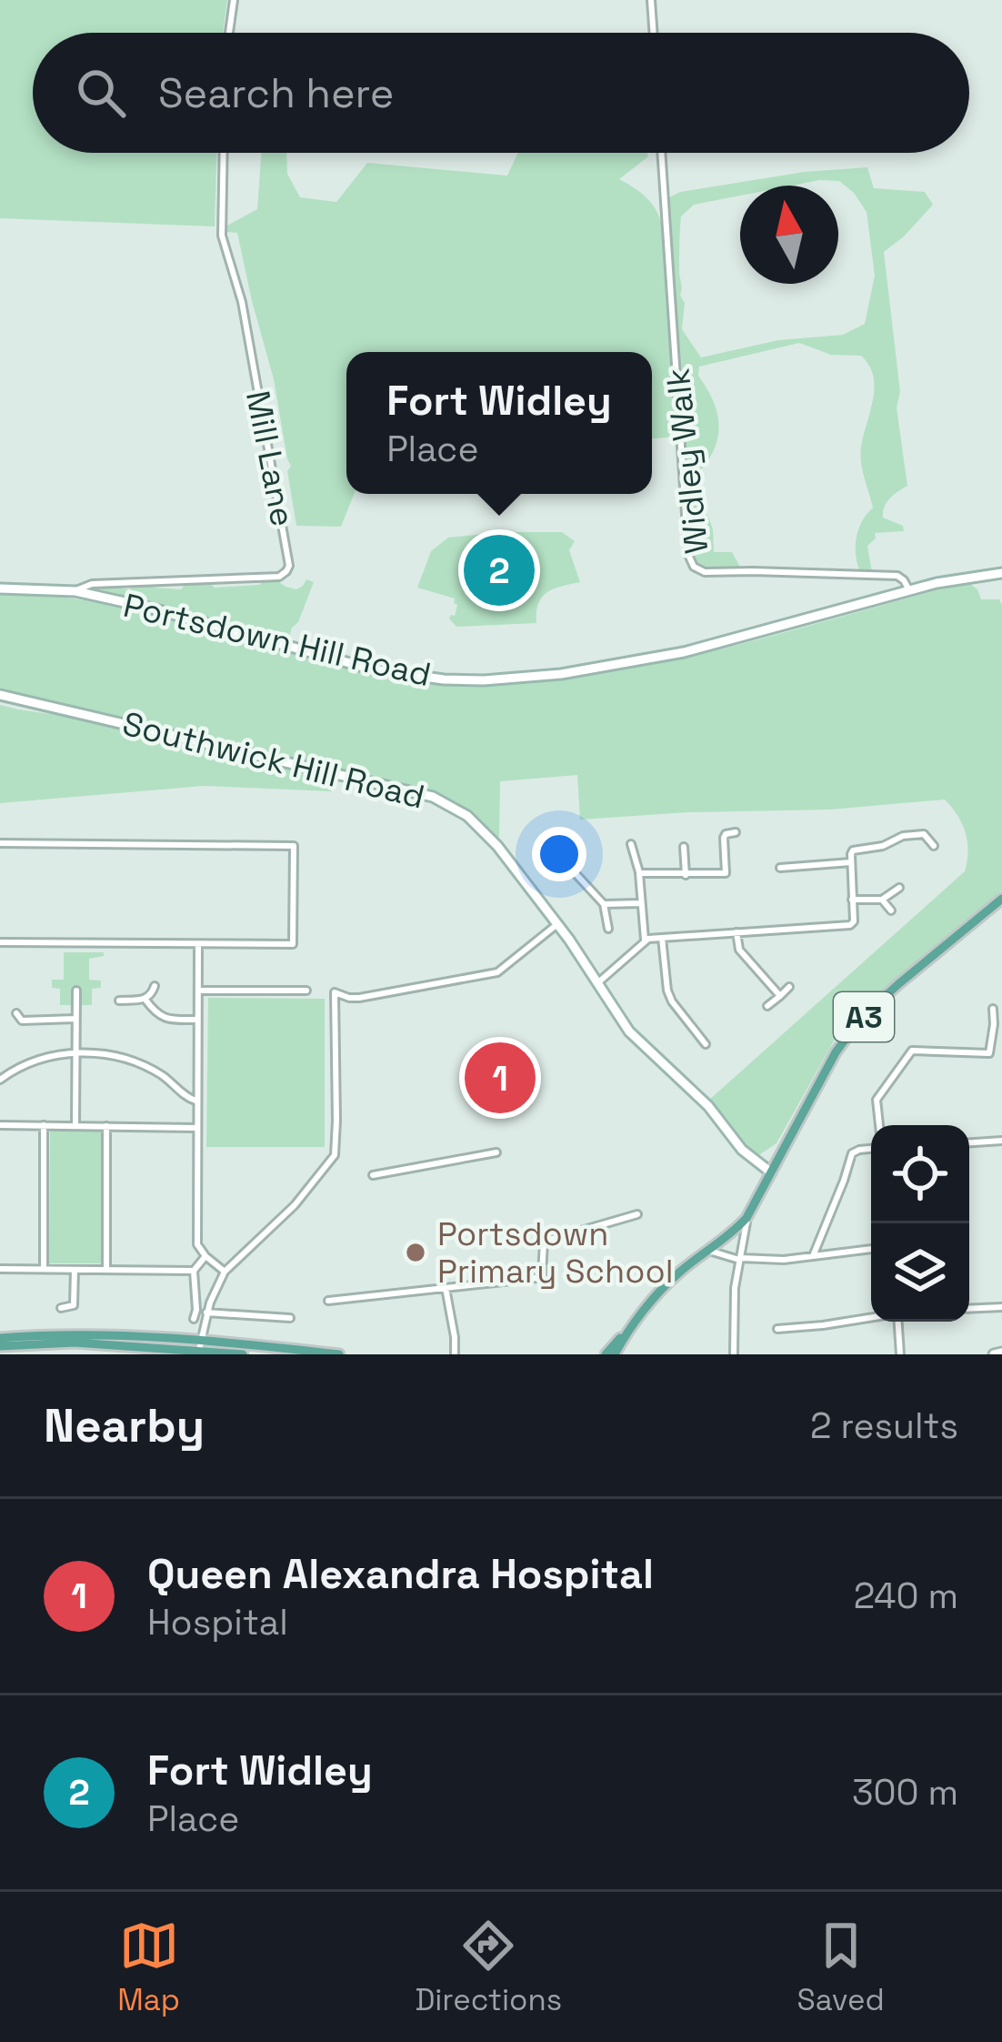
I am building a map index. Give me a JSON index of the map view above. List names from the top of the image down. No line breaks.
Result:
{"streets":{"main road":["Portsdown Hill Road","Southwick Hill Road","A3"],"street":["Mill Lane","Widley Walk"]},"crossings":[["Mill Lane","Portsdown Hill Road"],["Widley Walk","Portsdown Hill Road"],["Southwick Hill Road","A3"]],"places":["Portsdown Primary School"],"north":"top","page":{"search":"Search here","popup":["Fort Widley","Place"],"pins":["2","1"],"heading":["Nearby","2 results"],"list":[{"mark":"1","name":"Queen Alexandra Hospital","note":"Hospital","value":"240 m"},{"mark":"2","name":"Fort Widley","note":"Place","value":"300 m"}],"nav":["Map","Directions","Saved"]}}
